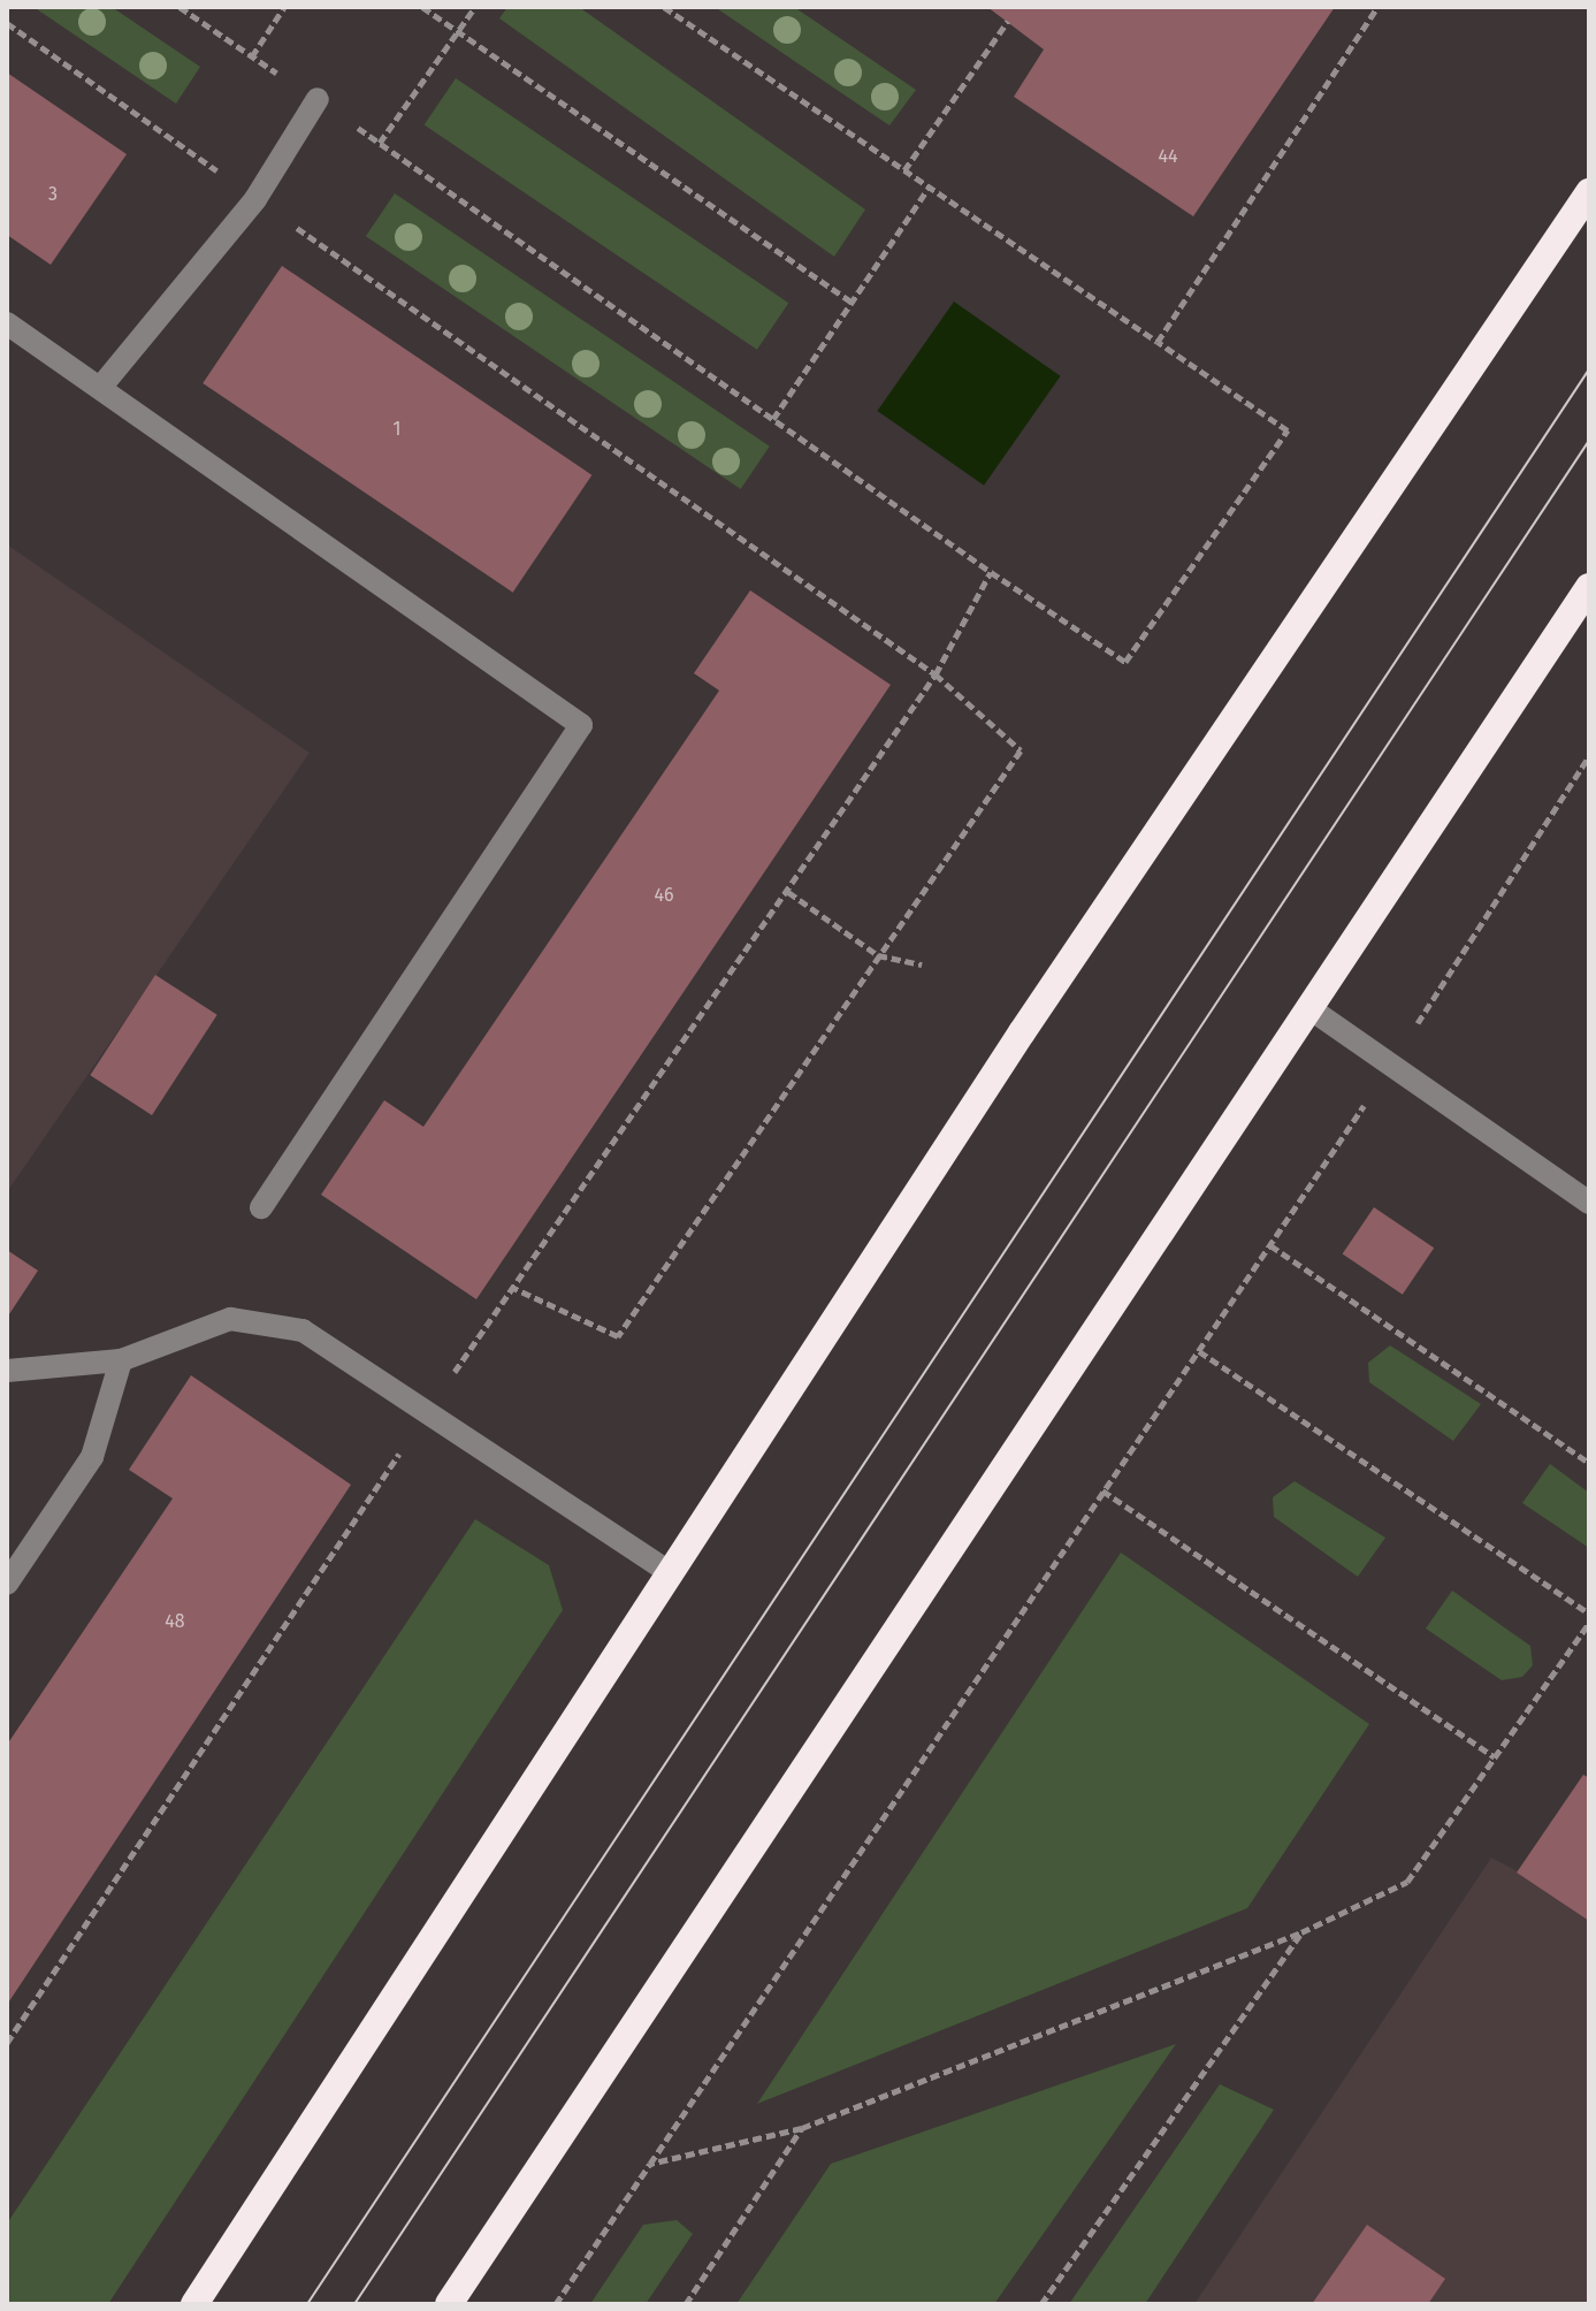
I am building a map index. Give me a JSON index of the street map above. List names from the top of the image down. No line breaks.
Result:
{"house_numbers":["44","3","1","46","48"]}
